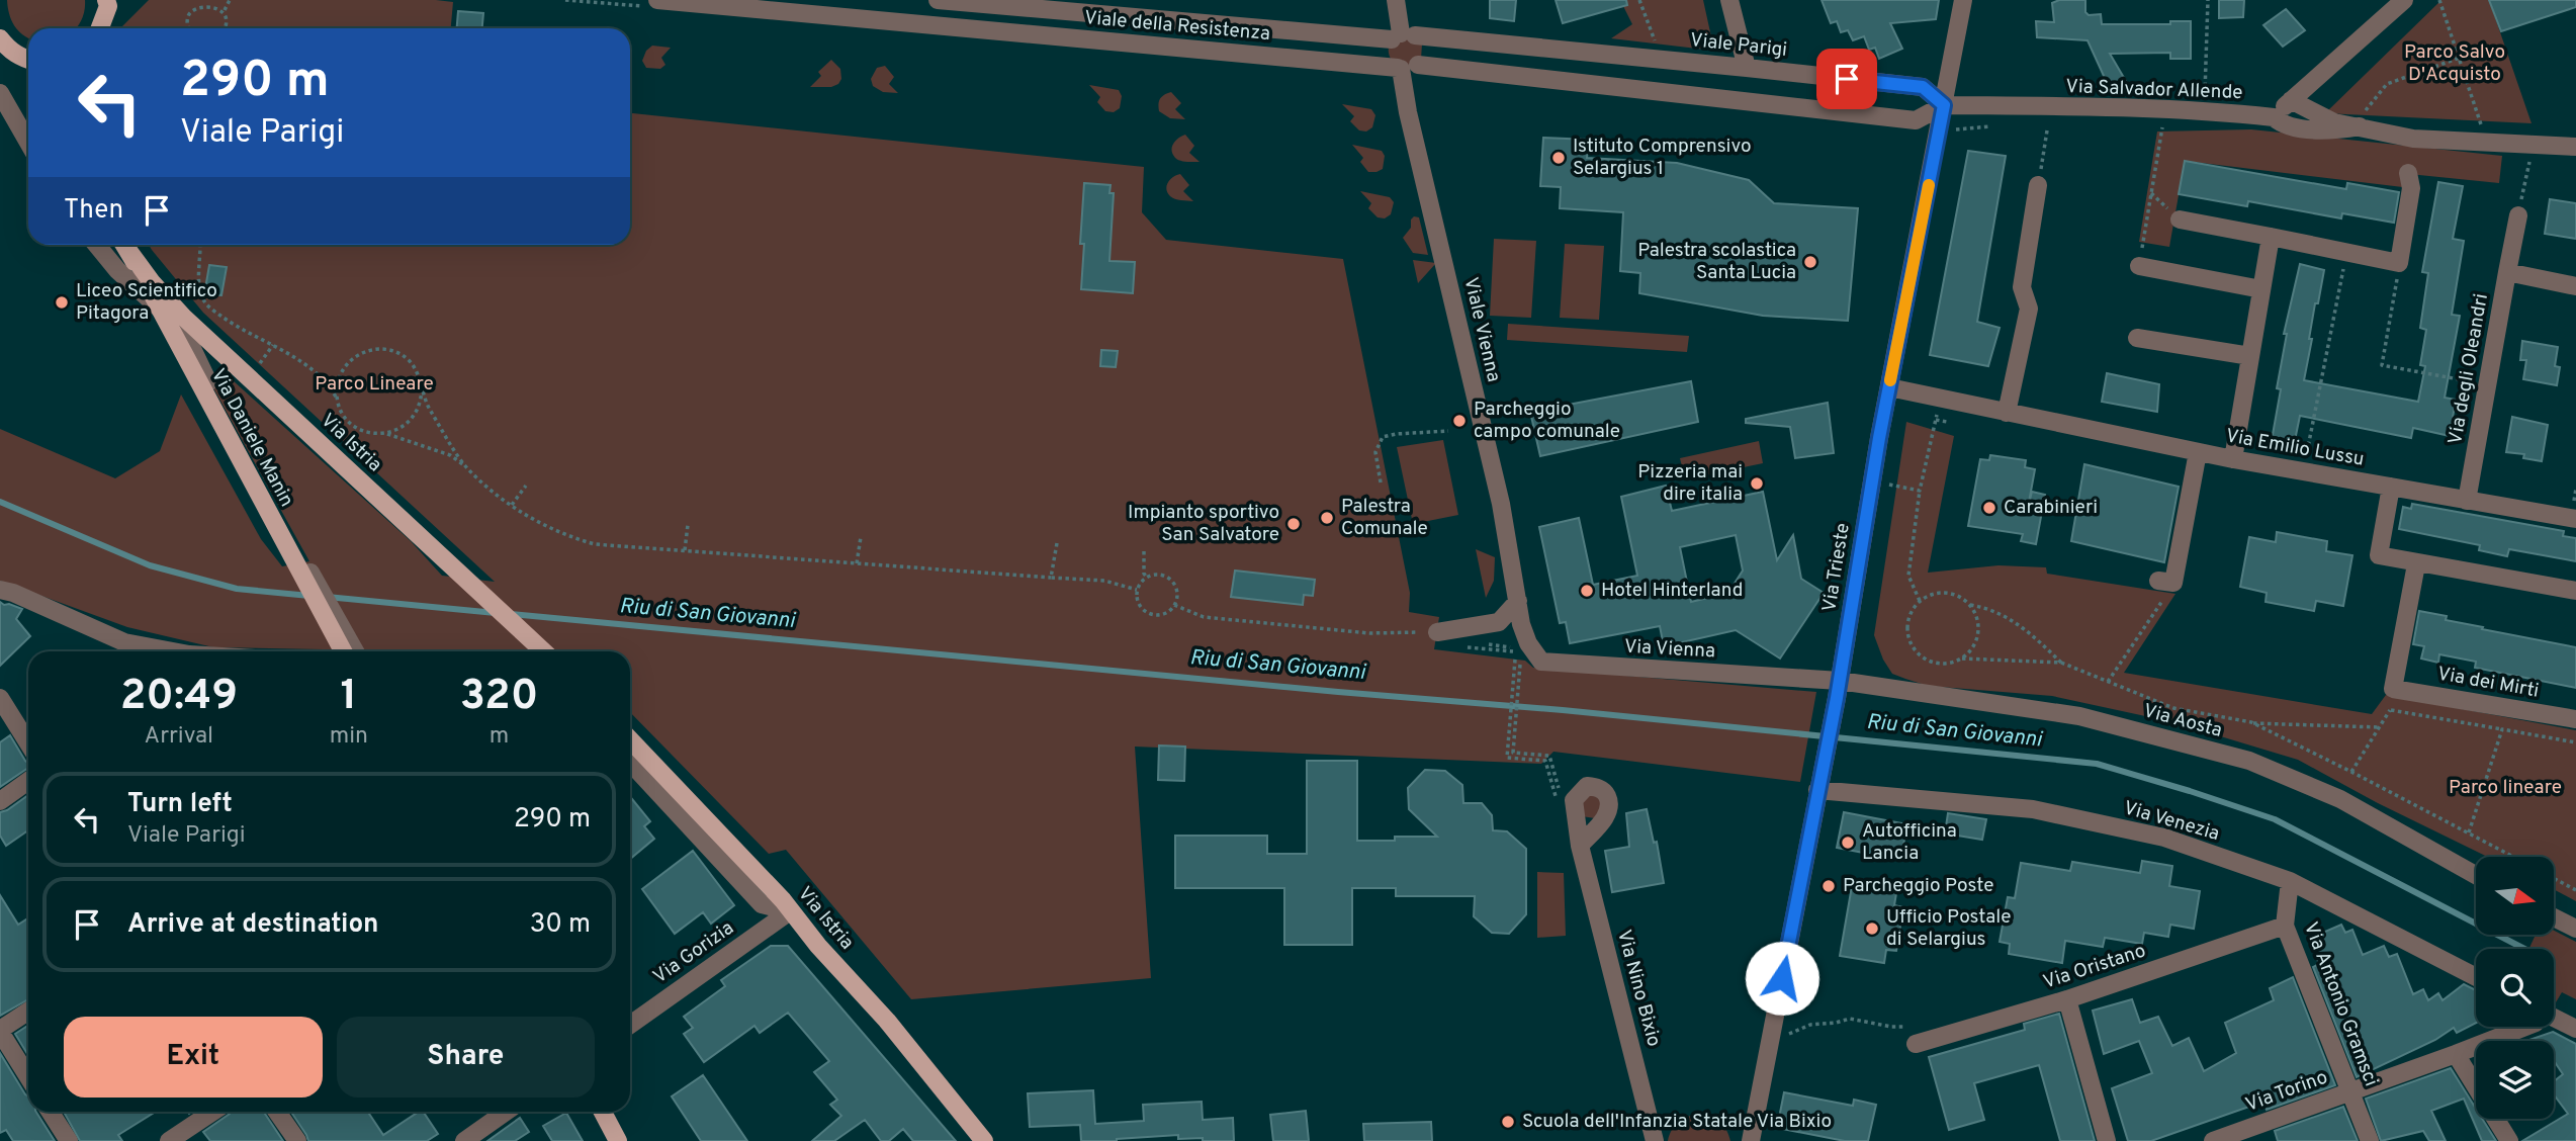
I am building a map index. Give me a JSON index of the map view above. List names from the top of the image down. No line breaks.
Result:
{"streets":{"main road":["Via Daniele Manin","Via Istria"],"street":["Viale della Resistenza","Viale Parigi","Via Salvador Allende","Viale Vienna","Via degli Oleandri","Via Emilio Lussu","Via Trieste","Via Vienna","Via dei Mirti","Via Aosta","Via Venezia","Via Gorizia","Via Oristano","Via Nino Bixio","Via Antonio Gramsci","Via Torino"]},"crossings":[["Viale della Resistenza","Viale Parigi"],["Viale della Resistenza","Viale Vienna"],["Viale Parigi","Via Salvador Allende"],["Viale Parigi","Viale Vienna"],["Viale Parigi","Via Trieste"],["Via Salvador Allende","Via Trieste"],["Viale Vienna","Via Vienna"],["Via degli Oleandri","Via Emilio Lussu"],["Via Daniele Manin","Via Istria"],["Via Istria","Via Gorizia"],["Via Emilio Lussu","Via Trieste"],["Via Trieste","Via Vienna"],["Via Trieste","Via Aosta"],["Via Trieste","Via Venezia"],["Via Vienna","Via Aosta"],["Via Venezia","Via Antonio Gramsci"],["Via Oristano","Via Antonio Gramsci"],["Via Antonio Gramsci","Via Torino"]],"water":["Riu di San Giovanni"],"parks":["Parco Salvo D'Acquisto","Parco Lineare","Parco lineare"],"places":["Istituto Comprensivo Selargius 1","Palestra scolastica Santa Lucia","Liceo Scientifico Pitagora","Parcheggio campo comunale","Pizzeria mai dire italia","Carabinieri","Palestra Comunale","Impianto sportivo San Salvatore","Hotel Hinterland","Autofficina Lancia","Parcheggio Poste","Ufficio Postale di Selargius","Scuola dell'Infanzia Statale Via Bixio"],"north":"right","page":{"turn":["290 m","Viale Parigi"],"then":"Then","eta":["20:49","Arrival","1","min","320","m"],"list":[{"name":"Turn left","note":"Viale Parigi","value":"290 m"},{"name":"Arrive at destination","value":"30 m"}],"buttons":["Exit","Share"]}}
